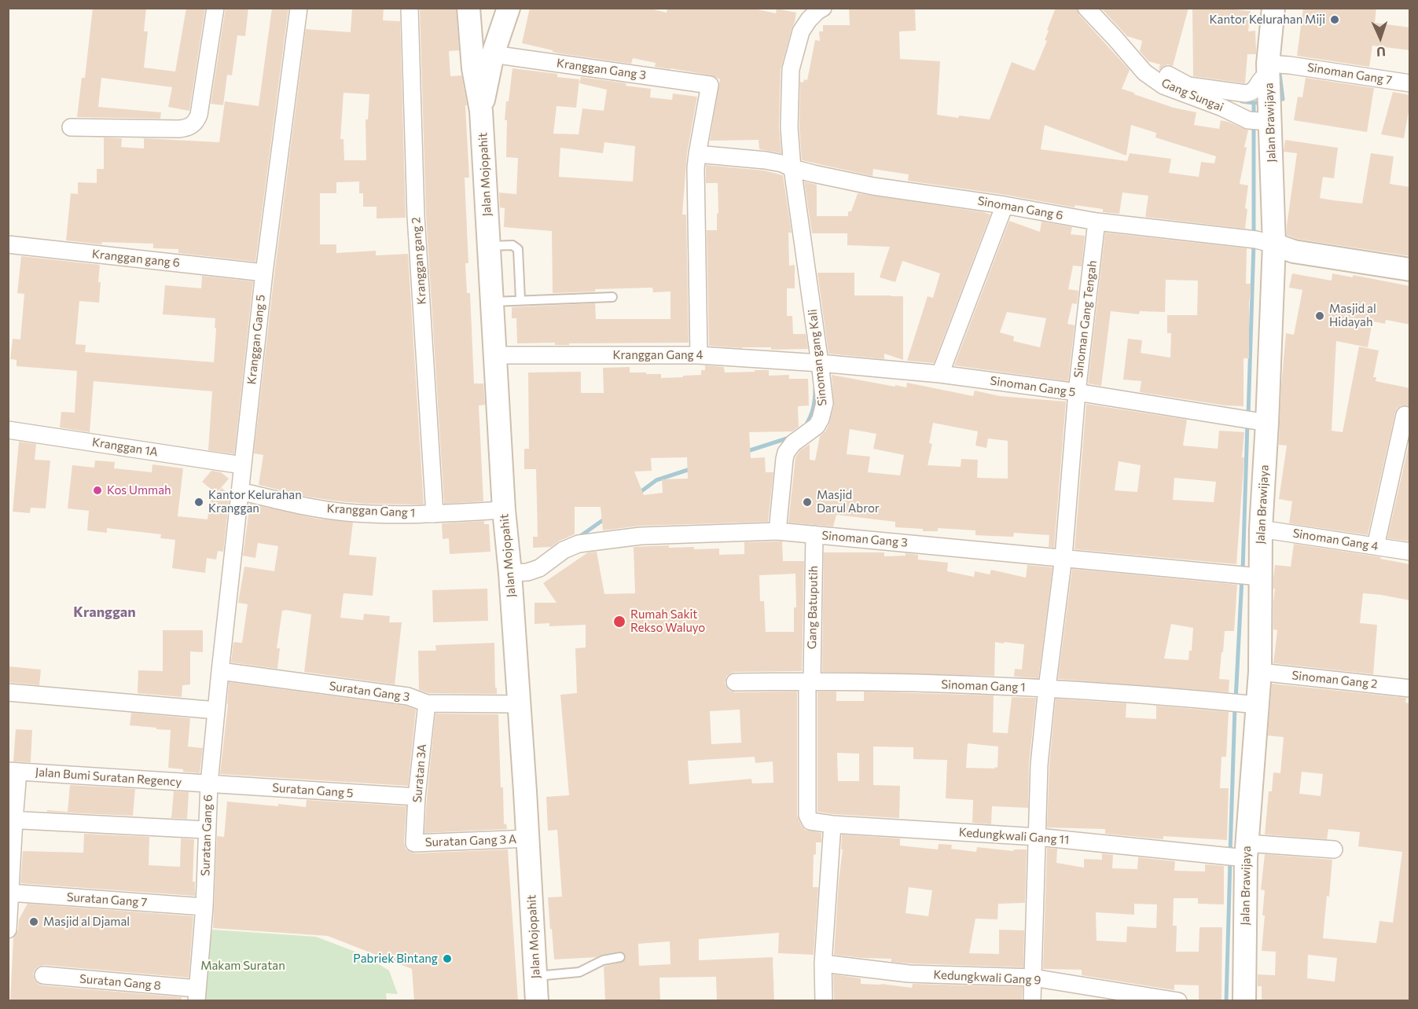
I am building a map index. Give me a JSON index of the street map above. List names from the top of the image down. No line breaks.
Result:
{"streets":{"main road":["Jalan Brawijaya","Jalan Mojopahit"],"street":["Kranggan Gang 3","Sinoman Gang 7","Gang Sungai","Sinoman Gang 6","Kranggan gang 6","Kranggan gang 2","Sinoman Gang Tengah","Kranggan Gang 5","Kranggan Gang 4","Sinoman gang Kali","Sinoman Gang 5","Kranggan 1A","Kranggan Gang 1","Sinoman Gang 3","Sinoman Gang 4","Gang Batuputih","Sinoman Gang 2","Sinoman Gang 1","Suratan Gang 3","Suratan 3A","Jalan Bumi Suratan Regency","Suratan Gang 5","Suratan Gang 6","Kedungkwali Gang 11","Suratan Gang 3 A","Suratan Gang 7","Kedungkwali Gang 9","Suratan Gang 8"]},"crossings":[["Kranggan Gang 3","Jalan Mojopahit"],["Kranggan Gang 3","Sinoman Gang 6"],["Sinoman Gang 7","Gang Sungai"],["Sinoman Gang 7","Jalan Brawijaya"],["Gang Sungai","Jalan Brawijaya"],["Jalan Brawijaya","Sinoman Gang 6"],["Jalan Brawijaya","Sinoman Gang 5"],["Jalan Brawijaya","Sinoman Gang 3"],["Jalan Brawijaya","Sinoman Gang 4"],["Jalan Brawijaya","Sinoman Gang 2"],["Jalan Brawijaya","Sinoman Gang 1"],["Jalan Brawijaya","Kedungkwali Gang 11"],["Jalan Mojopahit","Kranggan Gang 4"],["Jalan Mojopahit","Kranggan Gang 1"],["Jalan Mojopahit","Sinoman Gang 3"],["Jalan Mojopahit","Suratan Gang 3"],["Jalan Mojopahit","Suratan Gang 3 A"],["Sinoman Gang 6","Sinoman Gang Tengah"],["Sinoman Gang 6","Sinoman gang Kali"],["Kranggan gang 6","Kranggan Gang 5"],["Kranggan gang 2","Kranggan Gang 1"],["Sinoman Gang Tengah","Sinoman Gang 5"],["Sinoman Gang Tengah","Sinoman Gang 3"],["Sinoman Gang Tengah","Sinoman Gang 1"],["Sinoman Gang Tengah","Kedungkwali Gang 11"],["Sinoman Gang Tengah","Kedungkwali Gang 9"],["Kranggan Gang 5","Kranggan 1A"],["Kranggan Gang 5","Kranggan Gang 1"],["Kranggan Gang 5","Suratan Gang 3"],["Kranggan Gang 5","Suratan Gang 6"],["Kranggan Gang 4","Sinoman gang Kali"],["Kranggan Gang 4","Sinoman Gang 5"],["Sinoman gang Kali","Sinoman Gang 5"],["Sinoman gang Kali","Sinoman Gang 3"],["Sinoman Gang 3","Gang Batuputih"],["Gang Batuputih","Sinoman Gang 1"],["Gang Batuputih","Kedungkwali Gang 11"],["Suratan Gang 3","Suratan 3A"],["Suratan Gang 3","Suratan Gang 6"],["Suratan 3A","Suratan Gang 5"],["Suratan 3A","Suratan Gang 3 A"],["Jalan Bumi Suratan Regency","Suratan Gang 5"],["Jalan Bumi Suratan Regency","Suratan Gang 6"],["Suratan Gang 5","Suratan Gang 6"],["Suratan Gang 6","Suratan Gang 7"],["Suratan Gang 6","Suratan Gang 8"]],"districts":["Kranggan"],"parks":["Makam Suratan"],"places":["Kantor Kelurahan Miji","Masjid al Hidayah","Kos Ummah","Kantor Kelurahan Kranggan","Masjid Darul Abror","Rumah Sakit Rekso Waluyo","Masjid al Djamal","Pabriek Bintang"],"north":"bottom"}
